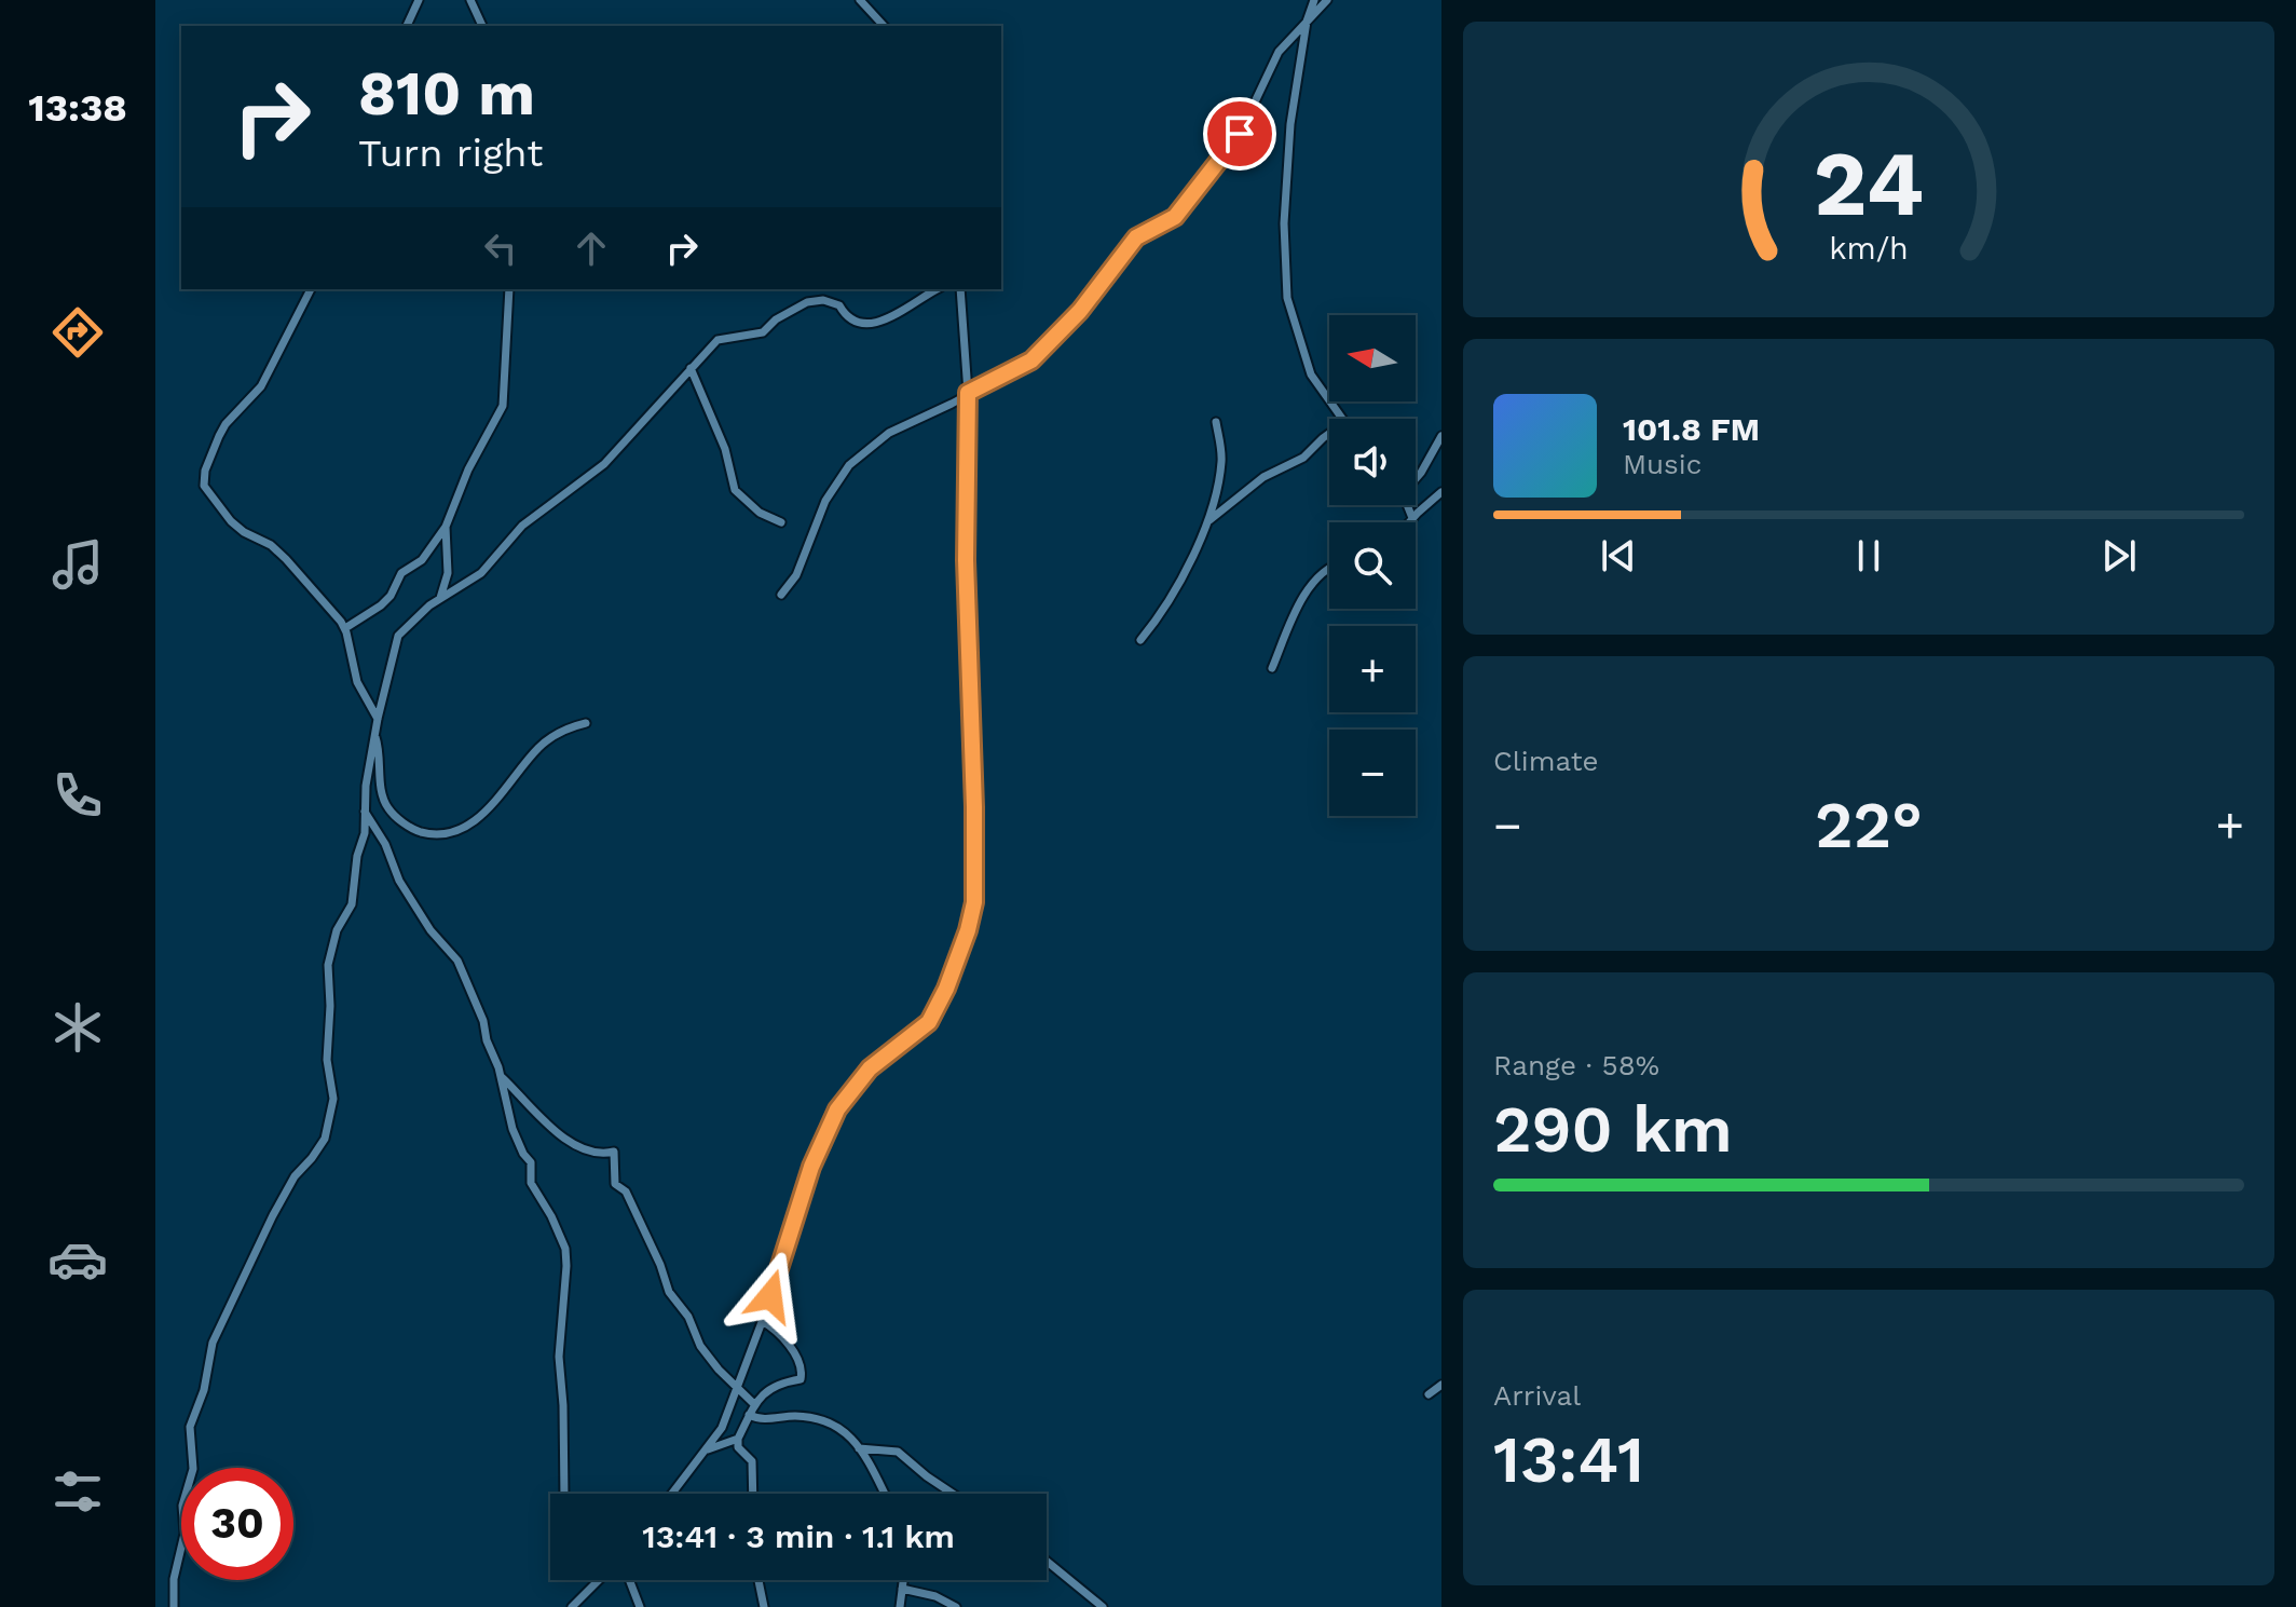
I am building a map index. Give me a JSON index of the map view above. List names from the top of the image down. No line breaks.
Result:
{"north":"left","page":{"tabs":"13:38","turn":["810 m","Turn right"],"map_buttons":["+","−"],"song":["101.8 FM","Music"],"tile":["Climate",["Range · 58%","290 km"],["Arrival","13:41"]],"heat":["−","22°","+"],"limit":"30","trip":"13:41 · 3 min · 1.1 km","gauge":["24","km/h"]}}
